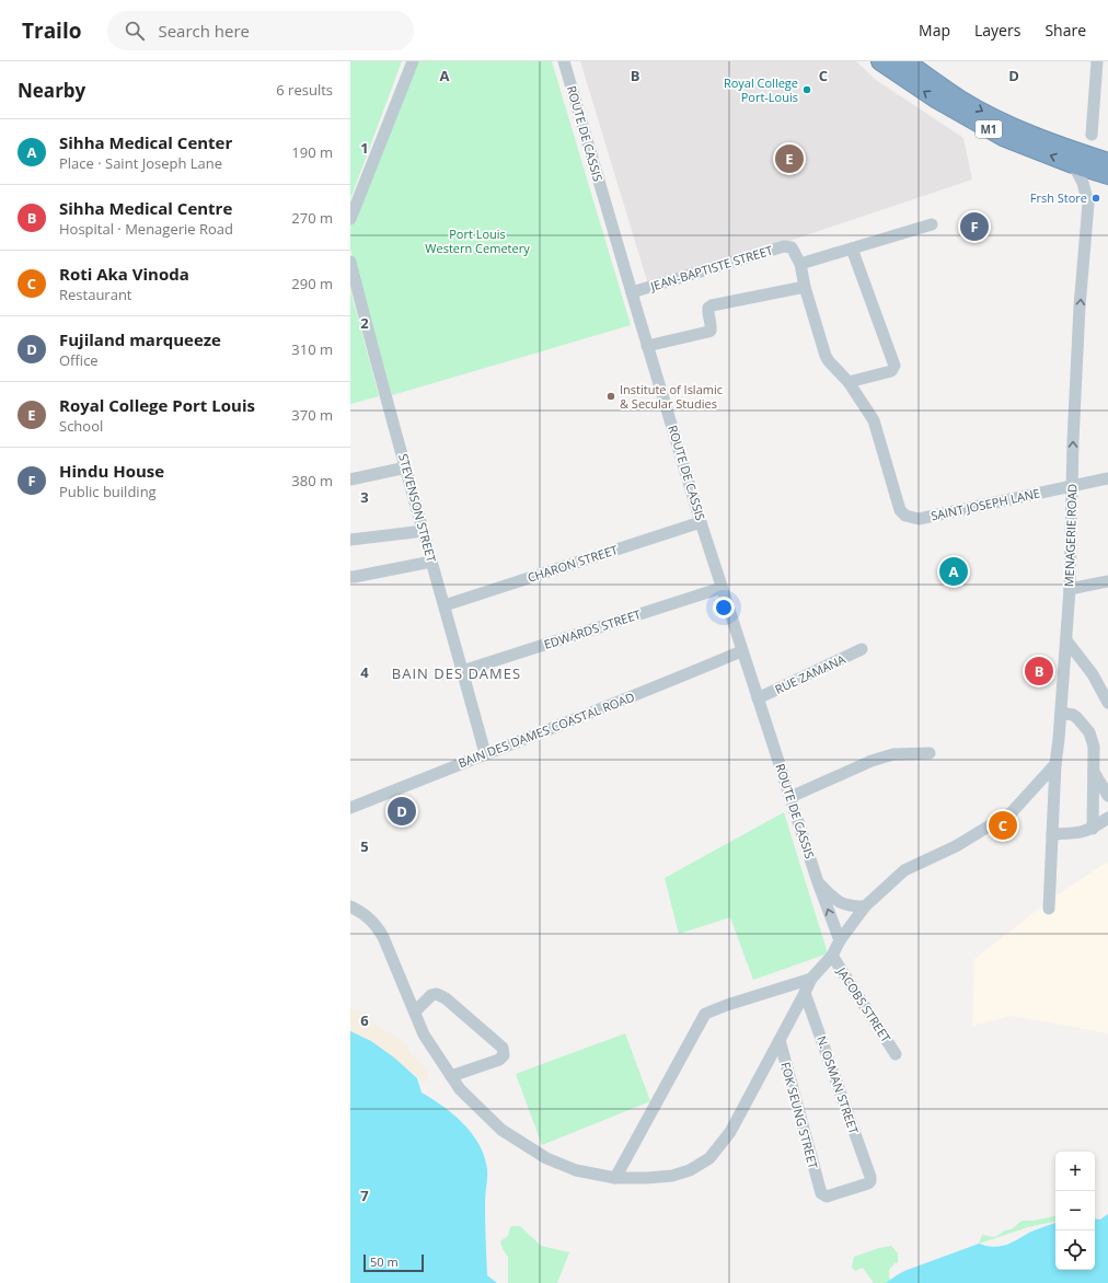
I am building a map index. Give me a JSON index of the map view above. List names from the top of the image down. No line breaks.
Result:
{"streets":{"highway":["M1"],"street":["ROUTE DE CASSIS","JEAN-BAPTISTE STREET","SAINT JOSEPH LANE","STEVENSON STREET","MENAGERIE ROAD","CHARON STREET","EDWARDS STREET","RUE ZAMANA","BAIN DES DAMES COASTAL ROAD","JACOBS STREET","N. OSMAN STREET","FOK SEUNG STREET"]},"crossings":[["M1","MENAGERIE ROAD"],["ROUTE DE CASSIS","JEAN-BAPTISTE STREET"],["ROUTE DE CASSIS","CHARON STREET"],["ROUTE DE CASSIS","EDWARDS STREET"],["ROUTE DE CASSIS","RUE ZAMANA"],["ROUTE DE CASSIS","BAIN DES DAMES COASTAL ROAD"],["JEAN-BAPTISTE STREET","SAINT JOSEPH LANE"],["SAINT JOSEPH LANE","MENAGERIE ROAD"],["STEVENSON STREET","CHARON STREET"],["STEVENSON STREET","EDWARDS STREET"],["STEVENSON STREET","BAIN DES DAMES COASTAL ROAD"],["N. OSMAN STREET","FOK SEUNG STREET"]],"one_way":["MENAGERIE ROAD"],"districts":["BAIN DES DAMES"],"parks":["Port Louis Western Cemetery"],"places":["Royal College Port-Louis","Frsh Store","Institute of Islamic & Secular Studies"],"scale_bar":"50 m","page":{"header":"Trailo","search":"Search here","nav":["Map","Layers","Share"],"heading":["Nearby","6 results"],"list":[{"mark":"A","name":"Sihha Medical Center","note":"Place · Saint Joseph Lane","value":"190 m"},{"mark":"B","name":"Sihha Medical Centre","note":"Hospital · Menagerie Road","value":"270 m"},{"mark":"C","name":"Roti Aka Vinoda","note":"Restaurant","value":"290 m"},{"mark":"D","name":"Fujiland marqueeze","note":"Office","value":"310 m"},{"mark":"E","name":"Royal College Port Louis","note":"School","value":"370 m"},{"mark":"F","name":"Hindu House","note":"Public building","value":"380 m"}],"pins":["E","F","A","B","D","C"],"map_buttons":["+","−"],"scale":"50 m"},"grid":{"columns":["A","B","C","D"],"rows":["1","2","3","4","5","6","7"]}}
